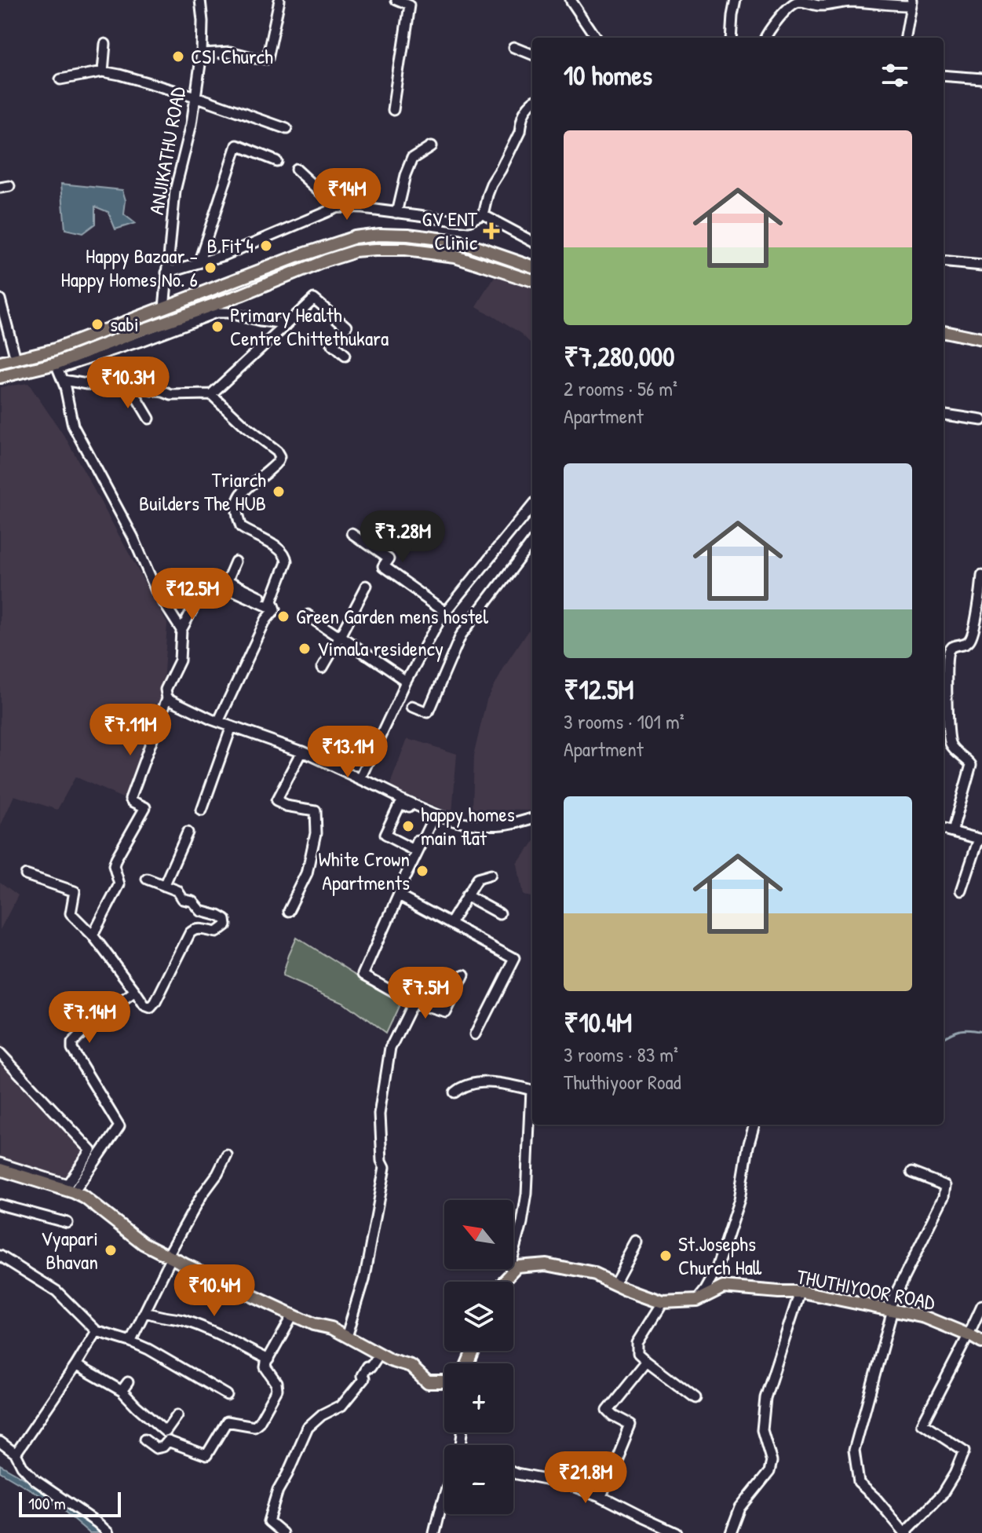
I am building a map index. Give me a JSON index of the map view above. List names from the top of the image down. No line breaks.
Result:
{"streets":{"main road":["THUTHIYOOR ROAD"],"street":["ANJIKATHU ROAD"]},"places":{"other":["CSI Church","B Fit 4","Happy Bazaar - Happy Homes No. 6","sabi","Primary Health Centre Chittethukara","Triarch Builders The HUB","Green Garden mens hostel","Vimala residency","happy homes main flat","White Crown Apartments","Vyapari Bhavan","St.Josephs Church Hall"],"health":["GV ENT Clinic"]},"scale_bar":"100 m","north":"top left","page":{"heading":"10 homes","list":[{"name":"₹7,280,000","note":"2 rooms · 56 m² · Apartment"},{"name":"₹12.5M","note":"3 rooms · 101 m² · Apartment"},{"name":"₹10.4M","note":"3 rooms · 83 m² · Thuthiyoor Road"}],"price":["₹14M","₹10.3M","₹7.28M","₹12.5M","₹7.11M","₹13.1M","₹7.5M","₹7.14M","₹10.4M","₹21.8M"],"map_buttons":["+","−"],"scale":"100 m"}}
